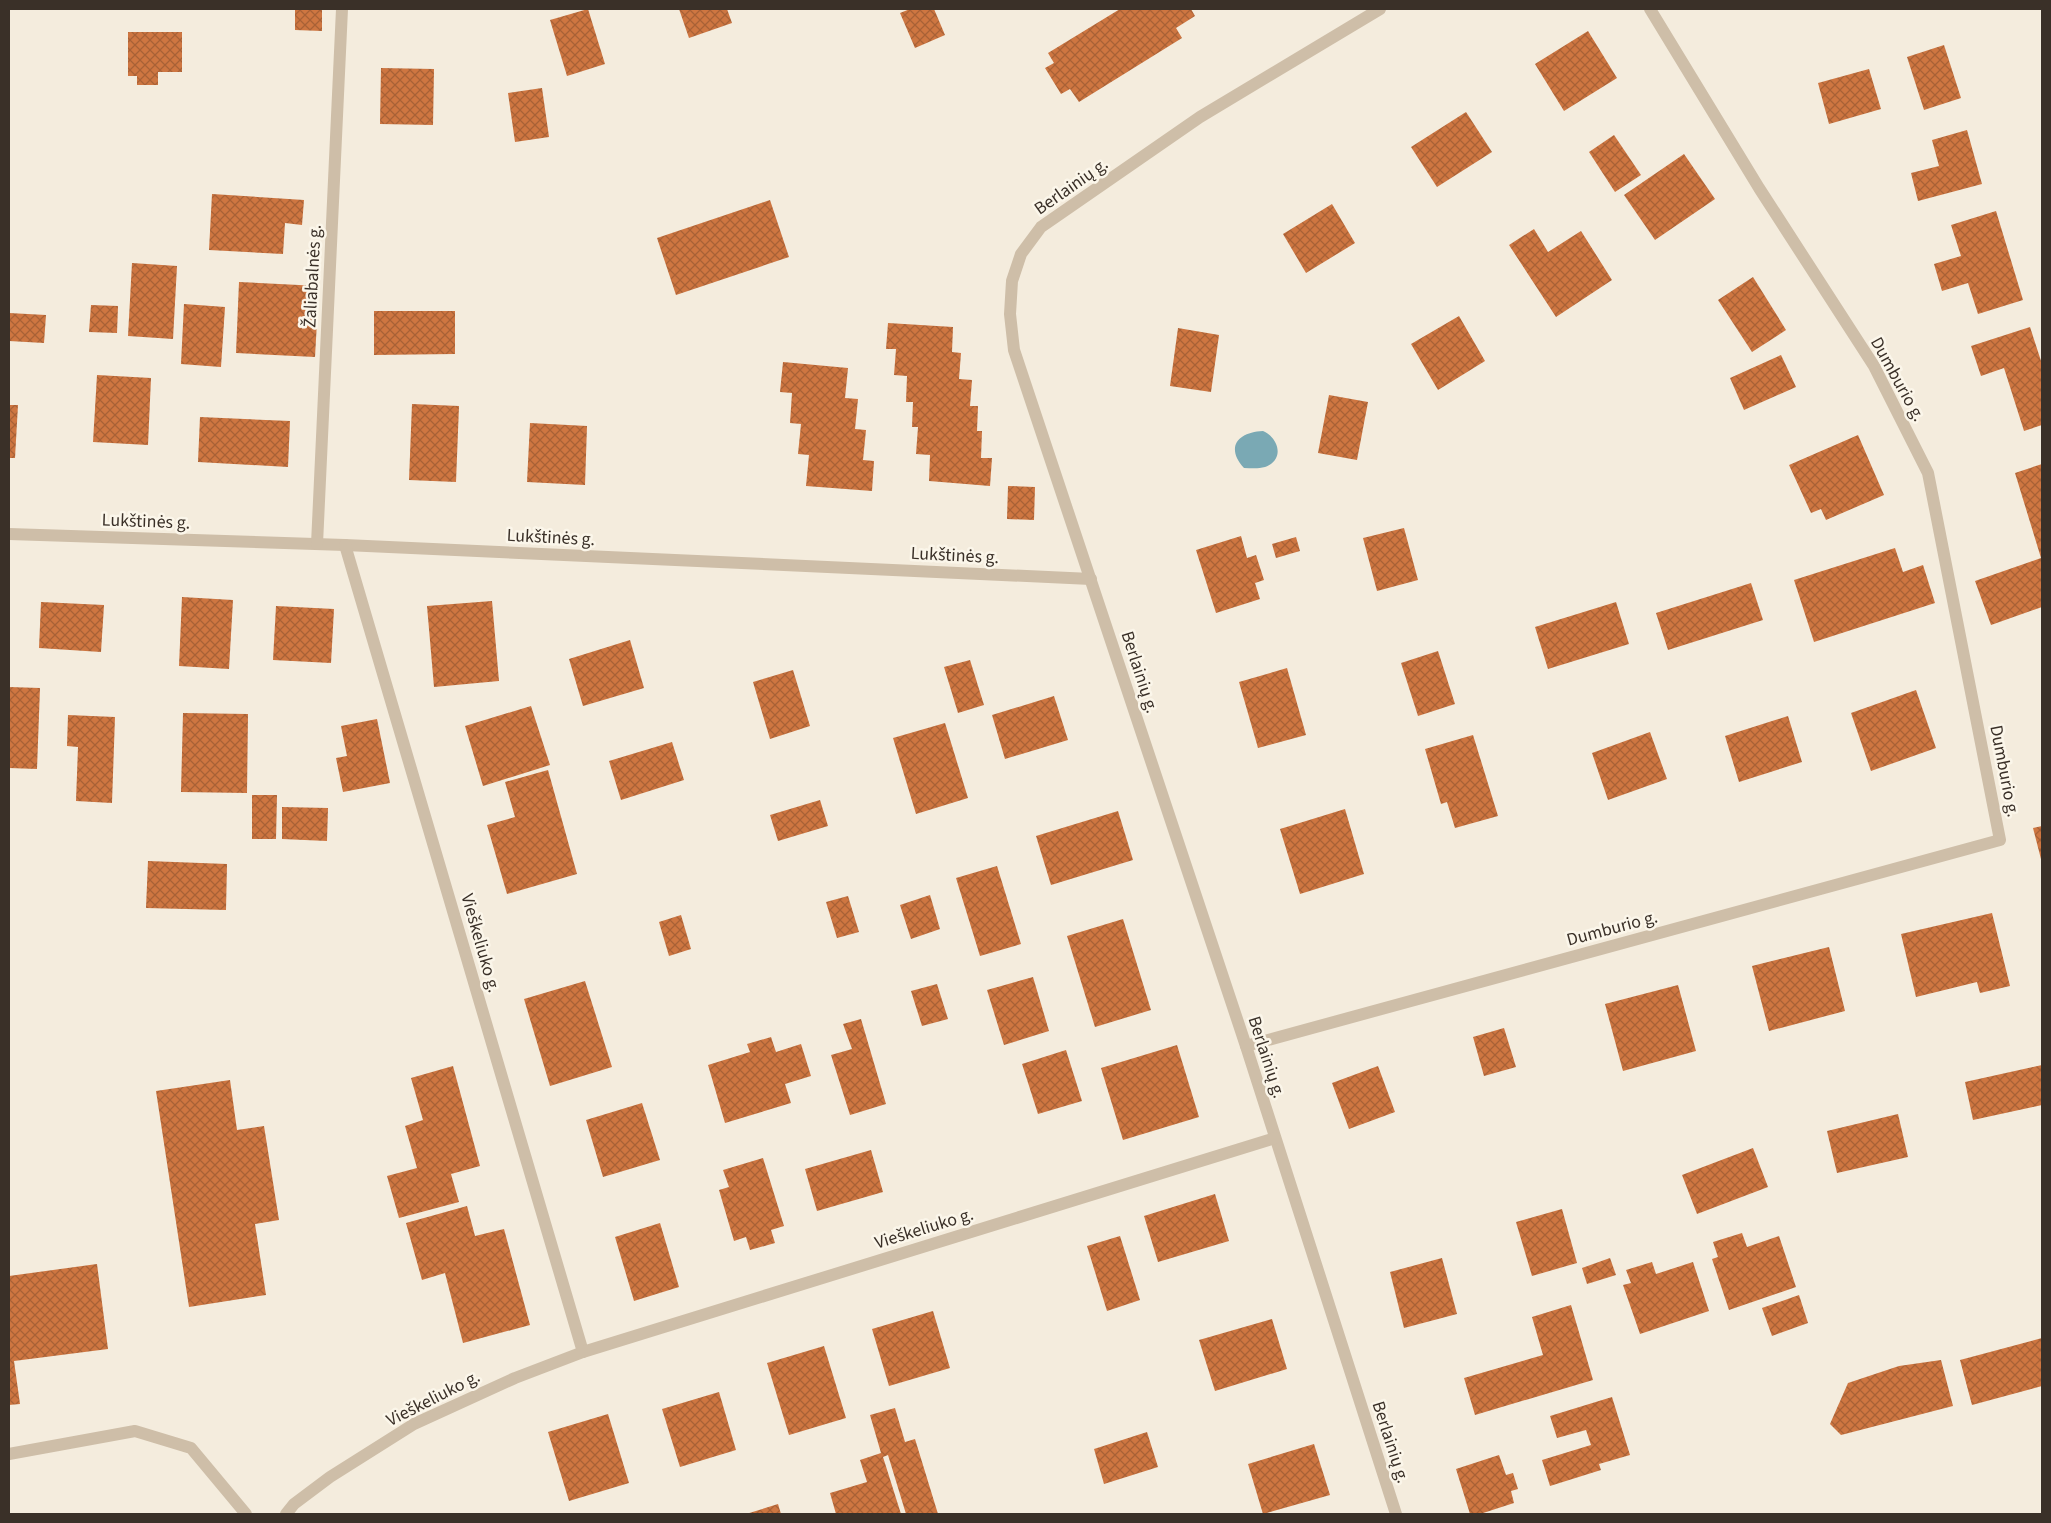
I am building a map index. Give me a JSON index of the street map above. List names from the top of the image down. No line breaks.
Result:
{"streets":{"street":["Berlainių g.","Žaliabalnės g.","Dumburio g.","Lukštinės g.","Vieškeliuko g."]},"crossings":[["Berlainių g.","Dumburio g."],["Berlainių g.","Lukštinės g."],["Berlainių g.","Vieškeliuko g."],["Žaliabalnės g.","Lukštinės g."],["Lukštinės g.","Vieškeliuko g."]]}
